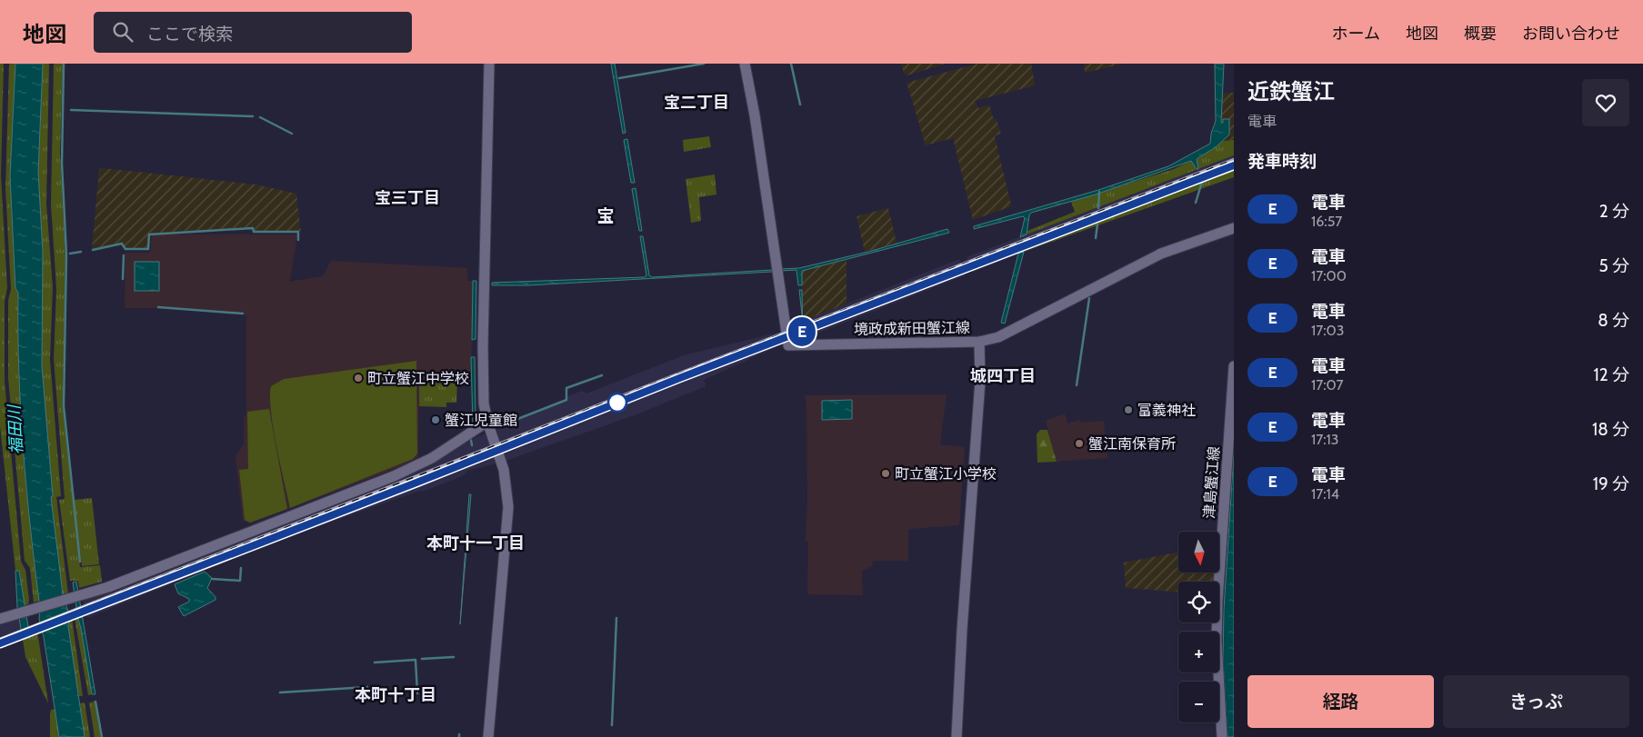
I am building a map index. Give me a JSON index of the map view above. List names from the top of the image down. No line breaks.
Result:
{"streets":{"street":["境政成新田蟹江線","津島蟹江線"]},"districts":["宝二丁目","宝三丁目","宝","城四丁目","本町十一丁目","本町十丁目"],"water":["福田川"],"places":["町立蟹江中学校","富義神社","蟹江児童館","蟹江南保育所","町立蟹江小学校"],"north":"bottom","page":{"header":"地図","search":"ここで検索","nav":["ホーム","地図","概要","お問い合わせ"],"on_map":"E","heading":[["近鉄蟹江","電車"],"発車時刻"],"list":[{"mark":"E","name":"電車","note":"16:57","value":"2 分"},{"mark":"E","name":"電車","note":"17:00","value":"5 分"},{"mark":"E","name":"電車","note":"17:03","value":"8 分"},{"mark":"E","name":"電車","note":"17:07","value":"12 分"},{"mark":"E","name":"電車","note":"17:13","value":"18 分"},{"mark":"E","name":"電車","note":"17:14","value":"19 分"}],"map_buttons":["+","−"],"buttons":["経路","きっぷ"]}}
